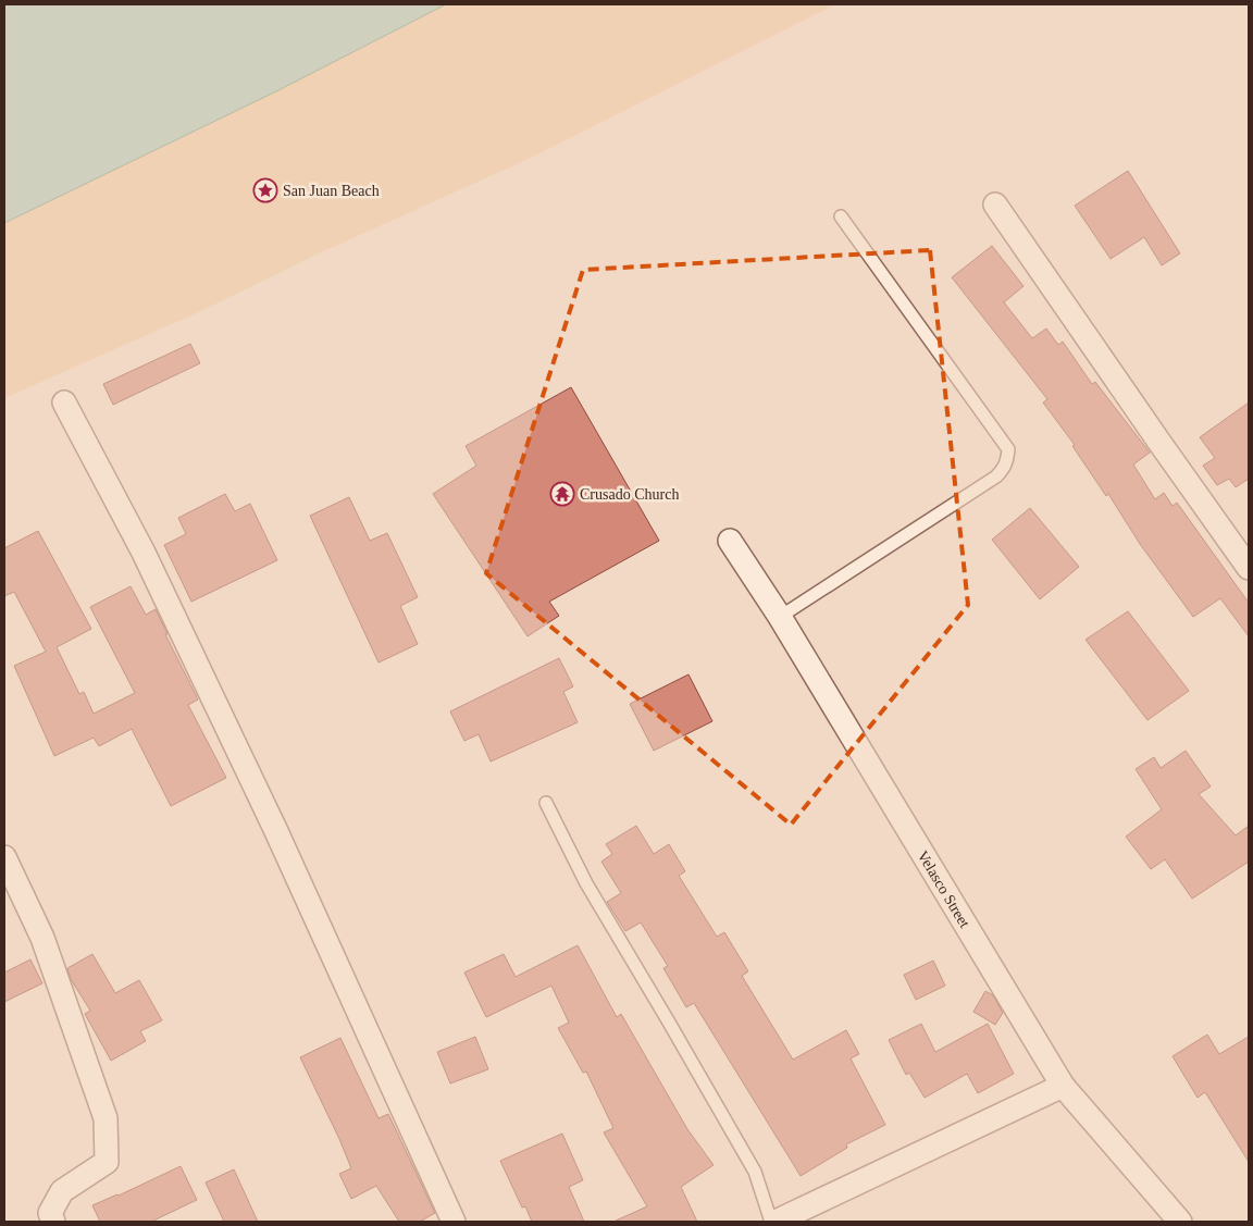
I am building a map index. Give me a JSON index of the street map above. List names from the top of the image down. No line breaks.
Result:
{"streets":{"street":["Velasco Street"]},"places":{"place":["San Juan Beach"],"temple":["Crusado Church"]}}
